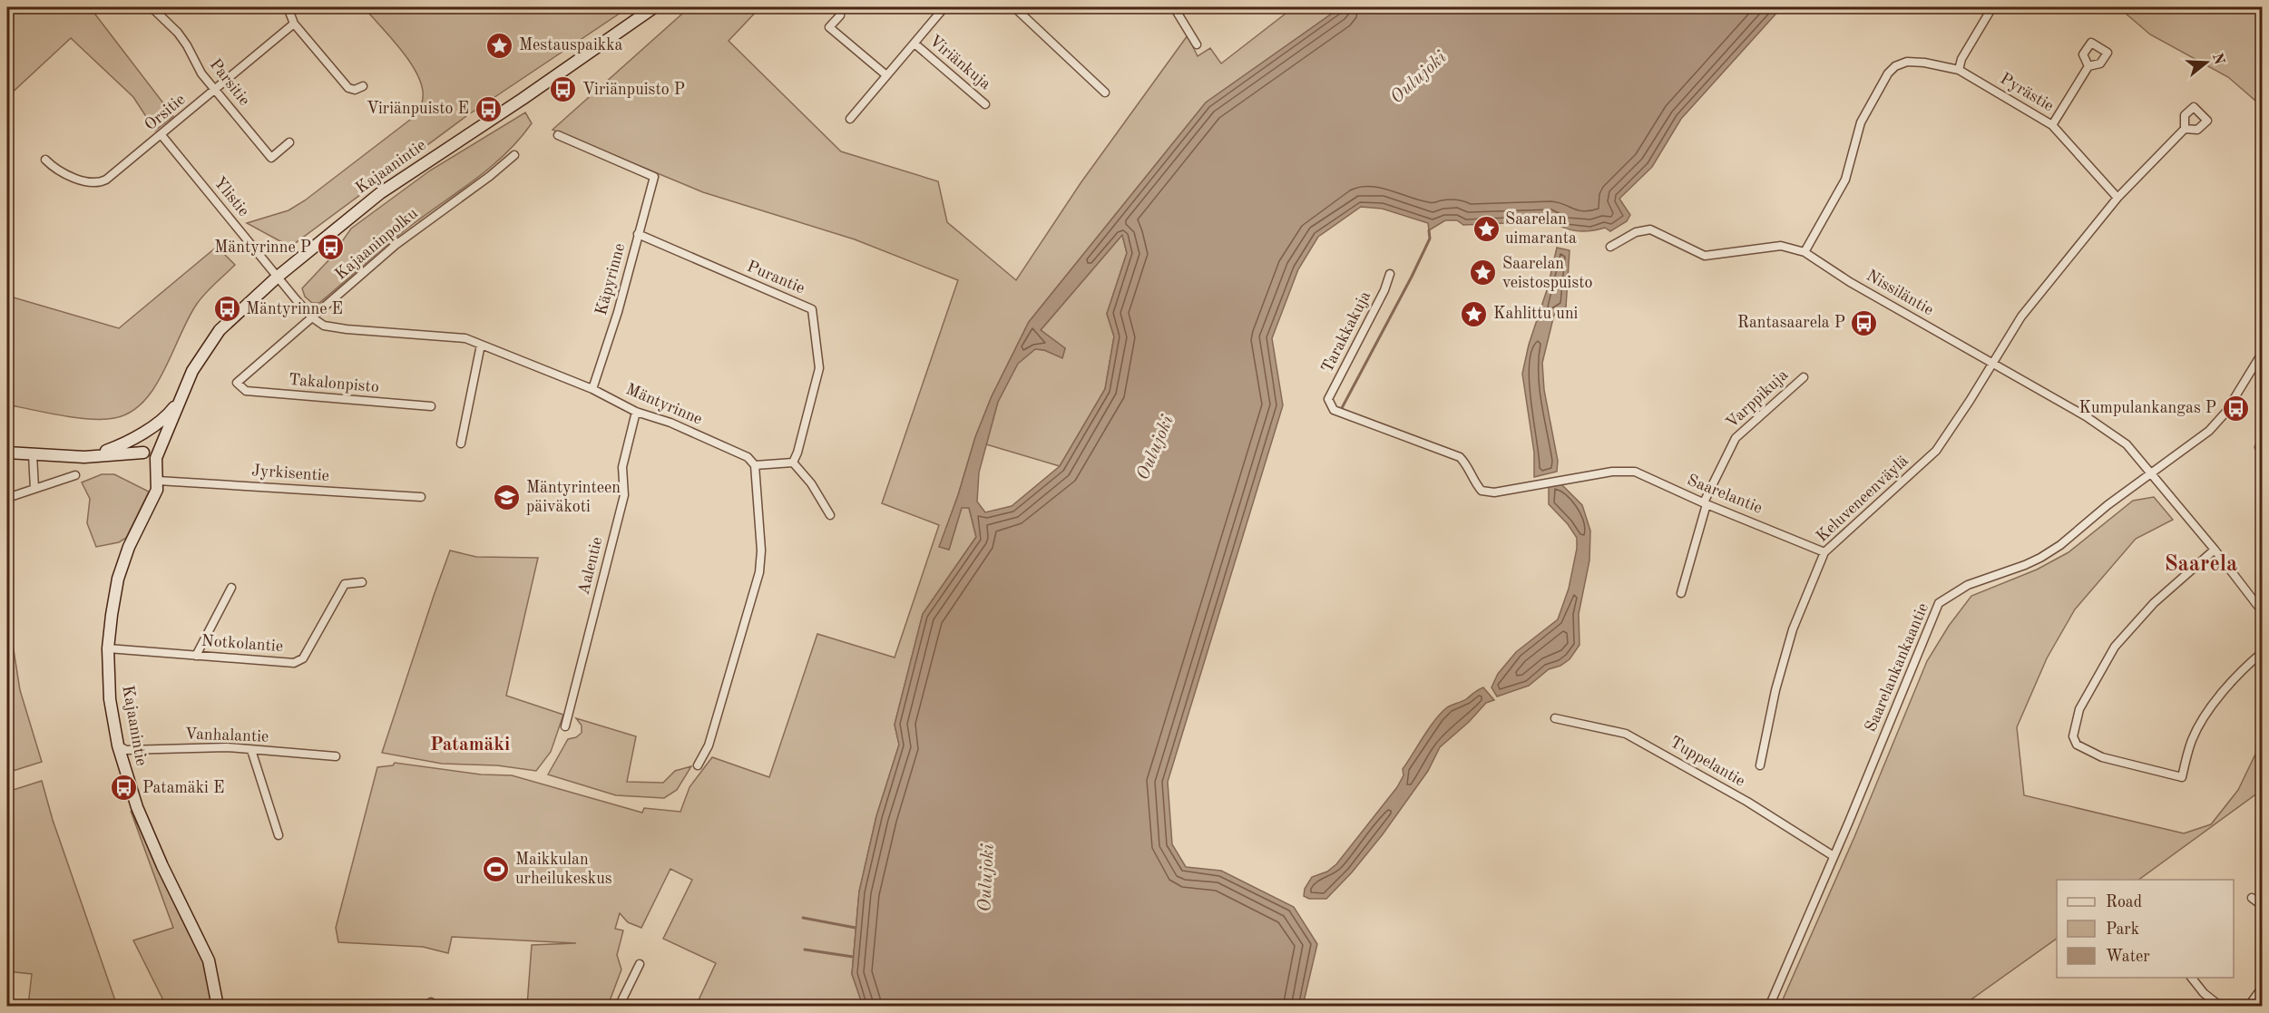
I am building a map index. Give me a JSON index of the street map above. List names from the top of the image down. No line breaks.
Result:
{"streets":{"main road":["Kajaanintie"],"street":["Viriänkuja","Parsitie","Pyrästie","Orsitie","Ylistie","Kajaaninpolku","Purantie","Käpyrinne","Nissiläntie","Tarakkakuja","Takalonpisto","Varppikuja","Mäntyrinne","Jyrkisentie","Saarelantie","Keluveneenväylä","Aalentie","Notkolantie","Saarelankankaantie","Vanhalantie","Tuppelantie"]},"crossings":[["Parsitie","Orsitie"],["Pyrästie","Nissiläntie"],["Orsitie","Ylistie"],["Kajaanintie","Ylistie"],["Kajaanintie","Mäntyrinne"],["Kajaanintie","Jyrkisentie"],["Kajaanintie","Notkolantie"],["Kajaanintie","Vanhalantie"],["Ylistie","Mäntyrinne"],["Kajaaninpolku","Takalonpisto"],["Kajaaninpolku","Mäntyrinne"],["Purantie","Käpyrinne"],["Käpyrinne","Mäntyrinne"],["Nissiläntie","Keluveneenväylä"],["Nissiläntie","Saarelankankaantie"],["Tarakkakuja","Saarelantie"],["Varppikuja","Saarelantie"],["Mäntyrinne","Aalentie"],["Saarelantie","Keluveneenväylä"],["Saarelankankaantie","Tuppelantie"]],"districts":["Saarela","Patamäki"],"water":["Oulujoki"],"places":{"place":["Mestauspaikka","Saarelan uimaranta","Saarelan veistospuisto","Kahlittu uni"],"bus stop":["Viriänpuisto P","Viriänpuisto E","Mäntyrinne P","Mäntyrinne E","Rantasaarela P","Kumpulankangas P","Patamäki E"],"school or university":["Mäntyrinteen päiväkoti"],"sports":["Maikkulan urheilukeskus"]},"legend":["Road","Park","Water"],"north":"right"}
